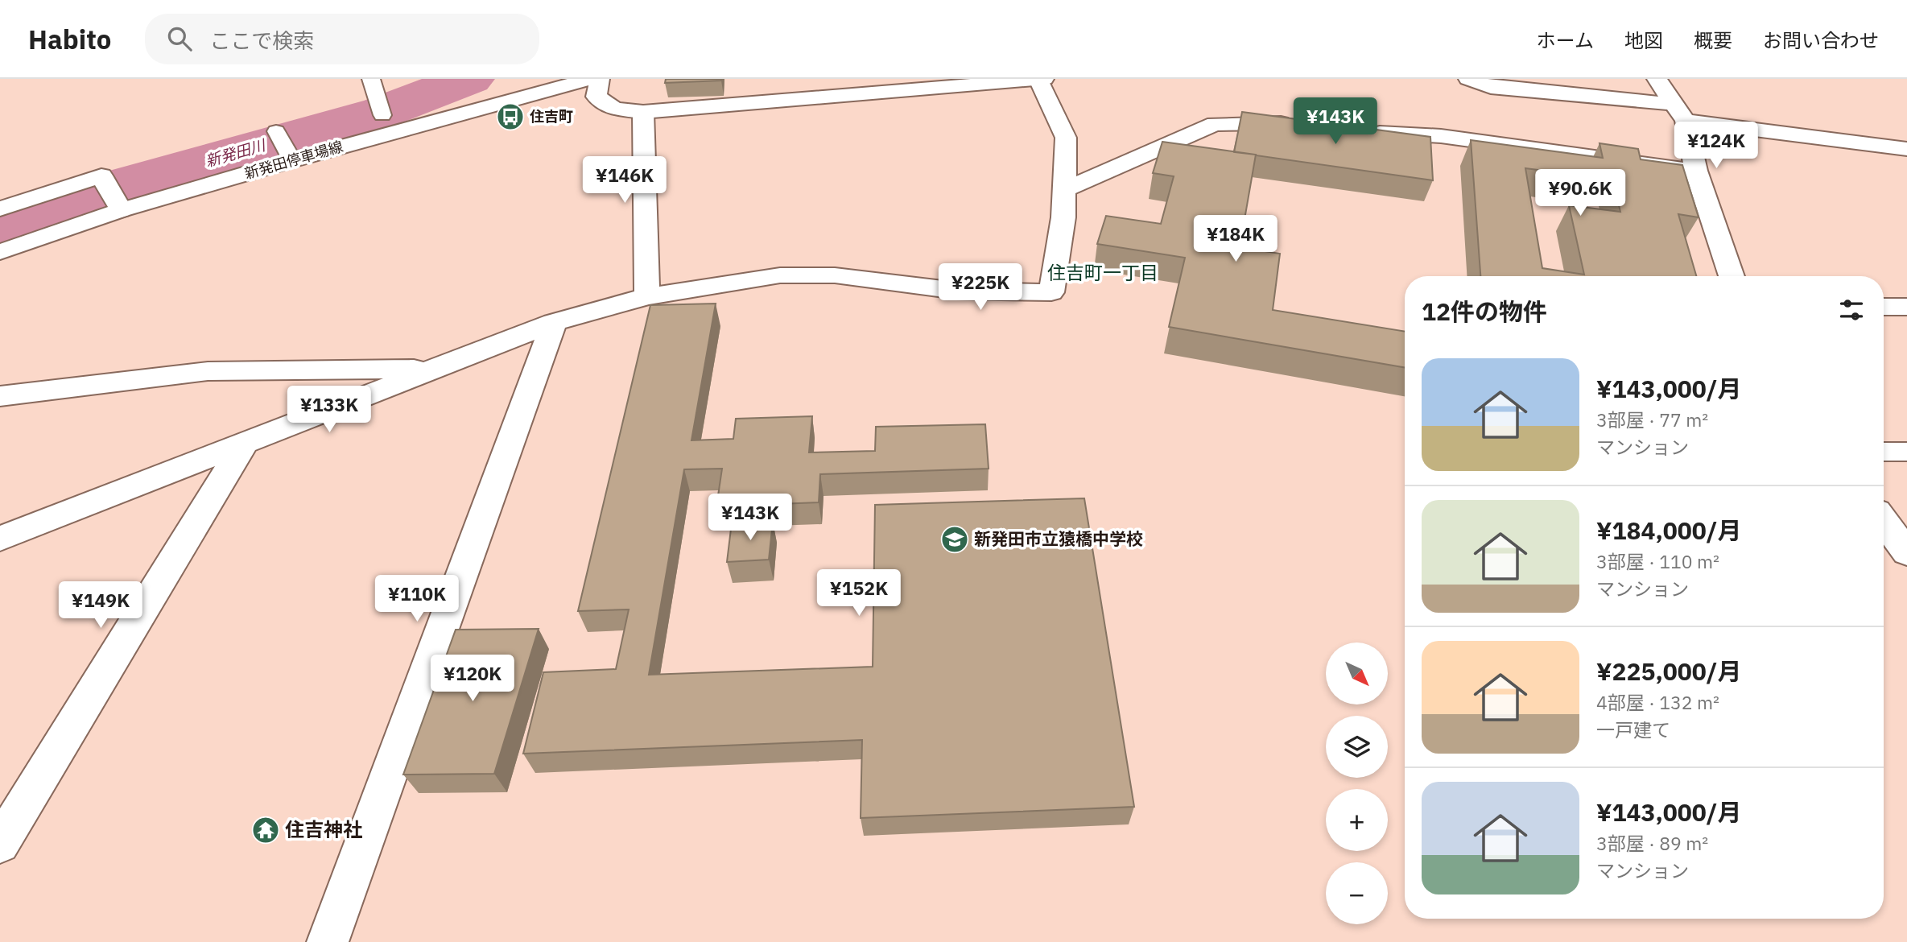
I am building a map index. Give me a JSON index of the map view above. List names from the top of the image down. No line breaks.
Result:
{"streets":{"street":["新発田停車場線"]},"districts":["住吉町一丁目"],"water":["新発田川"],"places":{"bus stop":["住吉町"],"school or university":["新発田市立猿橋中学校"],"temple":["住吉神社"]},"north":"bottom right","page":{"header":"Habito","search":"ここで検索","nav":["ホーム","地図","概要","お問い合わせ"],"price":["¥143K","¥124K","¥146K","¥90.6K","¥184K","¥225K","¥133K","¥143K","¥152K","¥110K","¥149K","¥120K"],"heading":"12件の物件","list":[{"name":"¥143,000/月","note":"3部屋 · 77 m² · マンション"},{"name":"¥184,000/月","note":"3部屋 · 110 m² · マンション"},{"name":"¥225,000/月","note":"4部屋 · 132 m² · 一戸建て"},{"name":"¥143,000/月","note":"3部屋 · 89 m² · マンション"}],"map_buttons":["+","−"]}}
